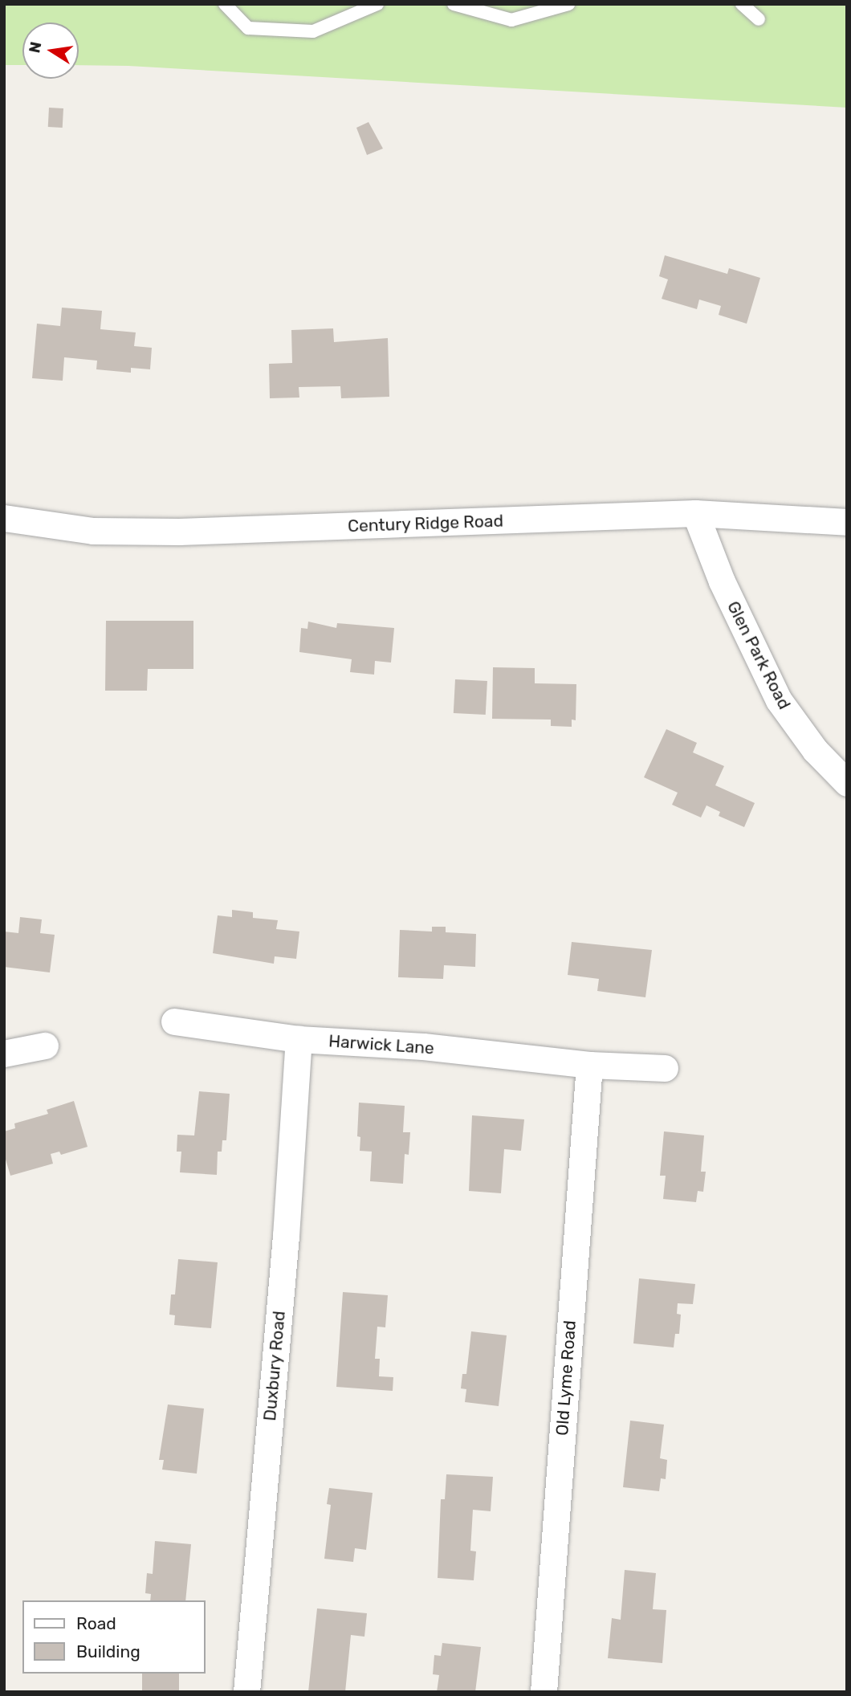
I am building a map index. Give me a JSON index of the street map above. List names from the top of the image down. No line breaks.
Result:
{"streets":{"street":["Century Ridge Road","Glen Park Road","Harwick Lane","Duxbury Road","Old Lyme Road"]},"crossings":[["Century Ridge Road","Glen Park Road"],["Harwick Lane","Duxbury Road"],["Harwick Lane","Old Lyme Road"]],"legend":["Road","Building"],"north":"left"}
